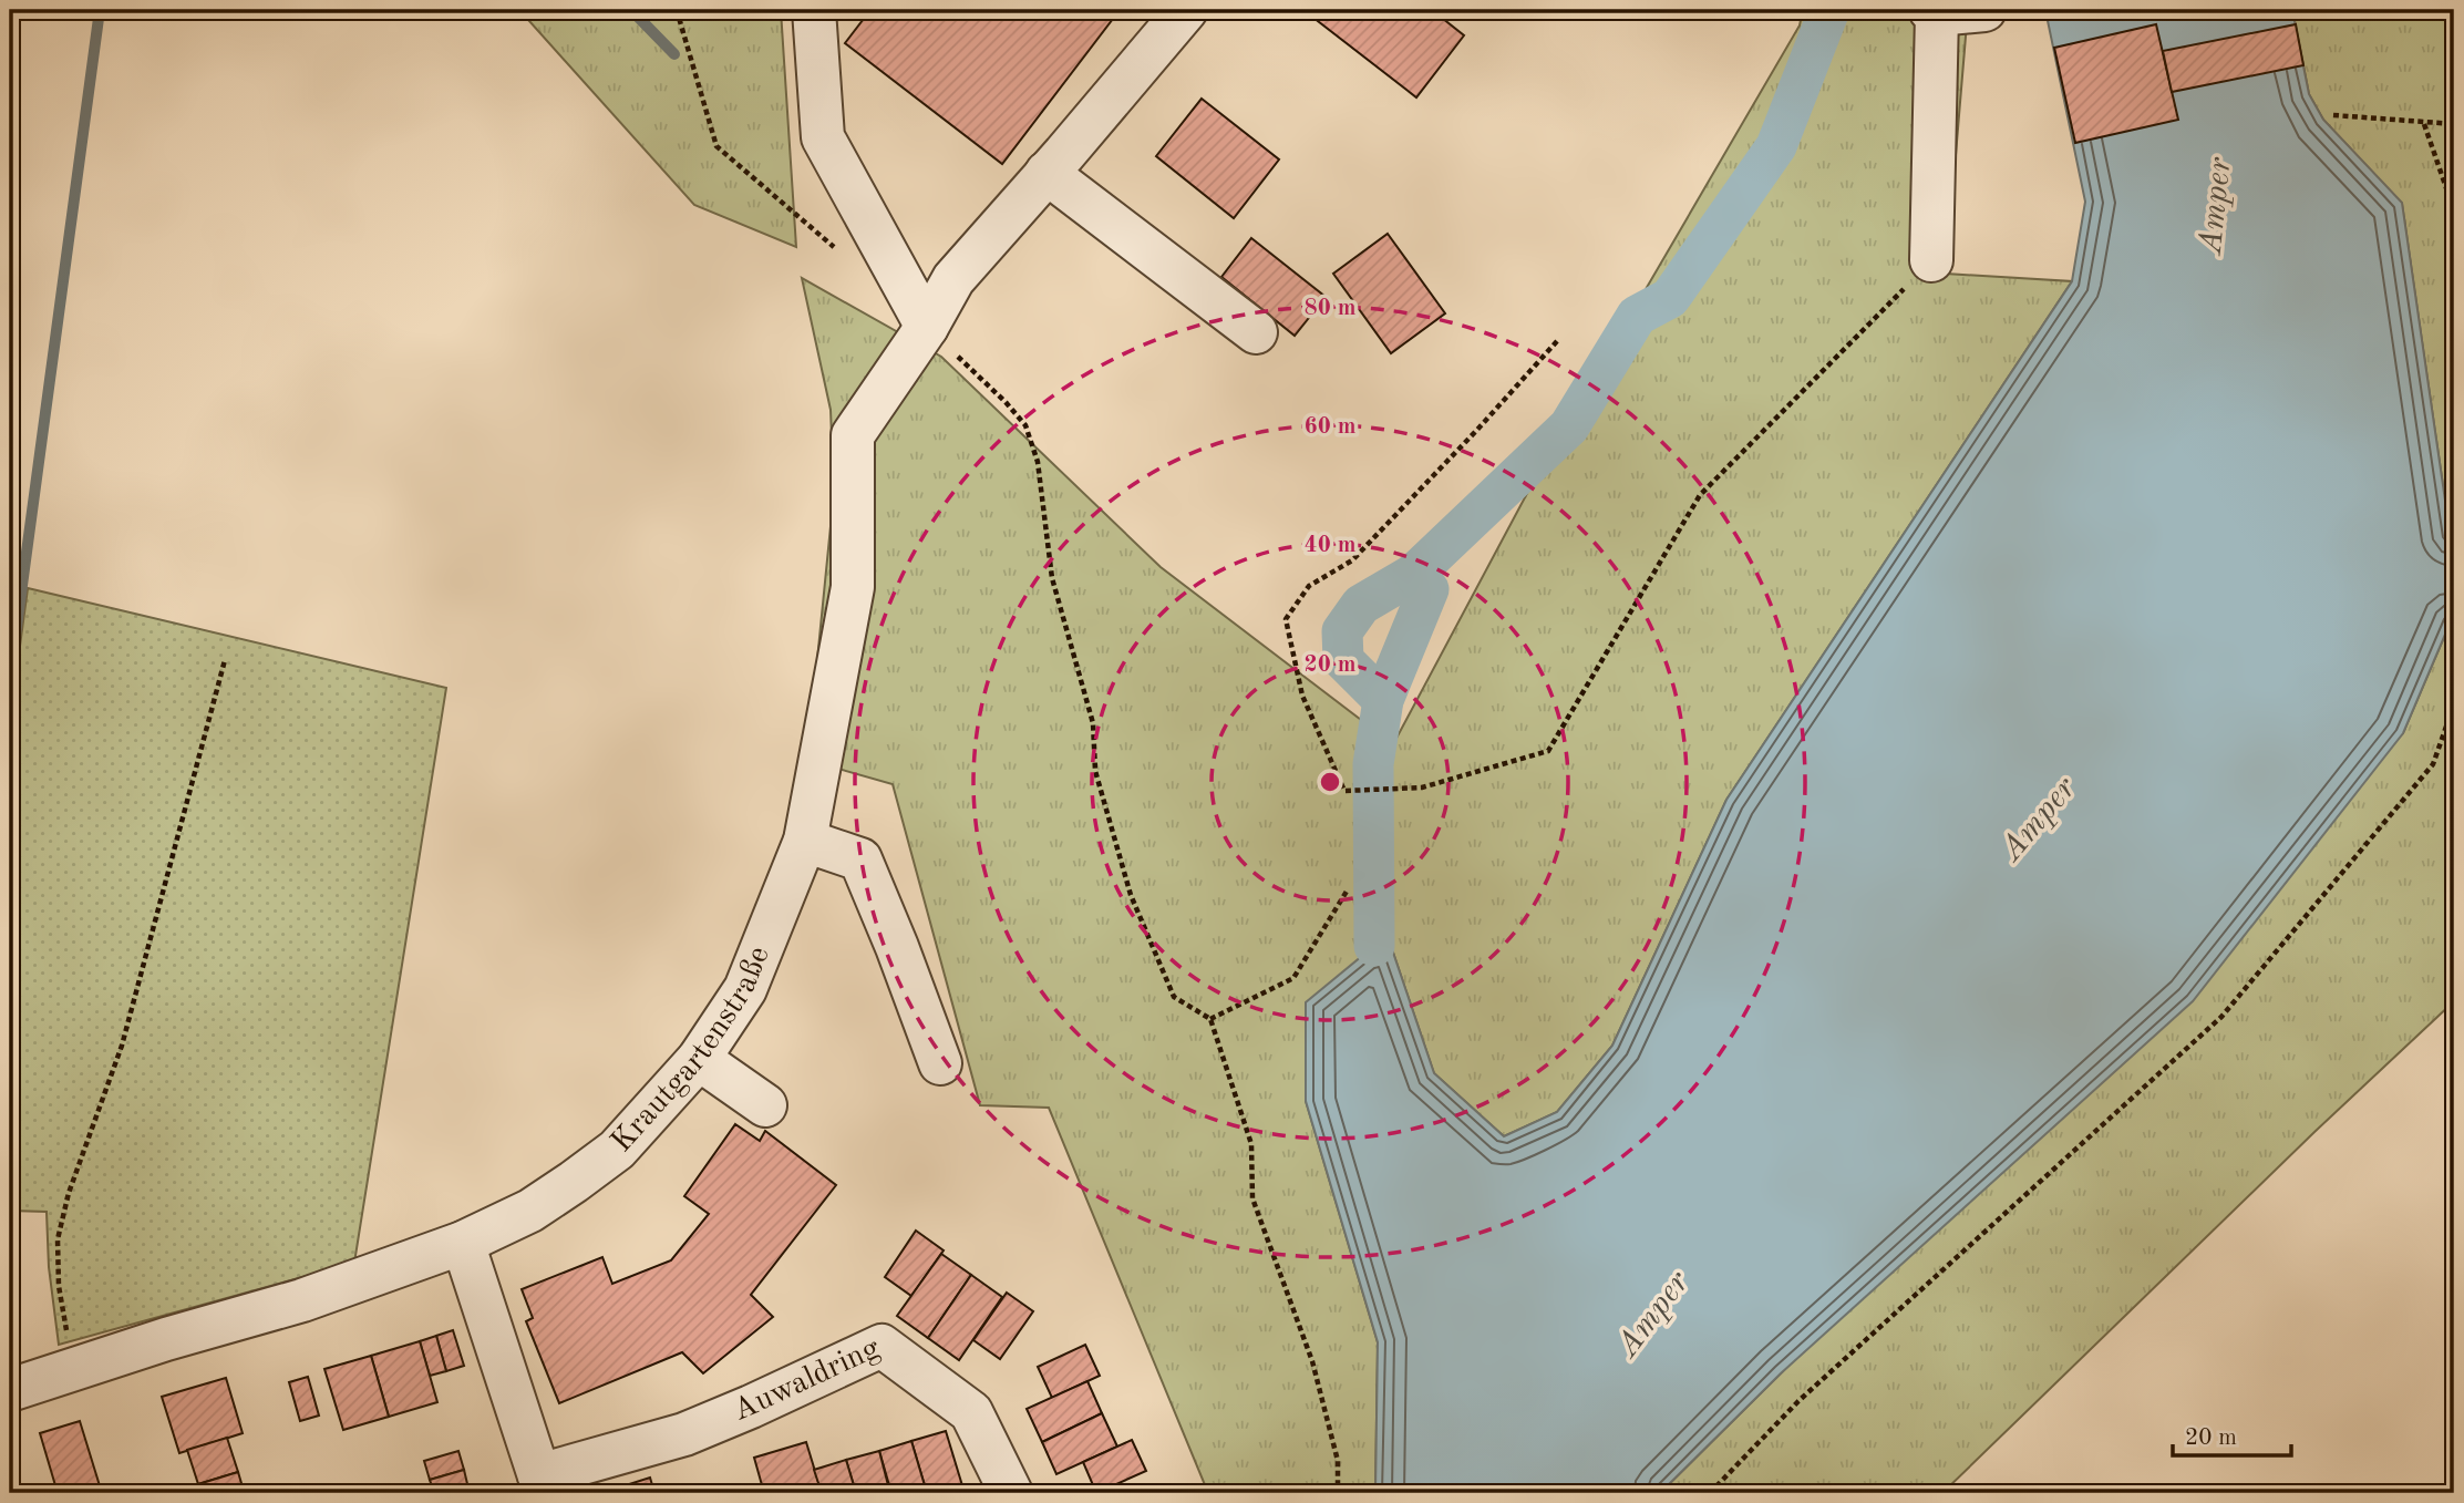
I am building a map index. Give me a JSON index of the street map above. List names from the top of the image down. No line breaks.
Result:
{"streets":{"street":["Krautgartenstraße","Auwaldring"]},"crossings":[["Krautgartenstraße","Auwaldring"]],"water":["Amper"],"scale_bar":"20 m","rings":["80 m","60 m","40 m","20 m"]}
